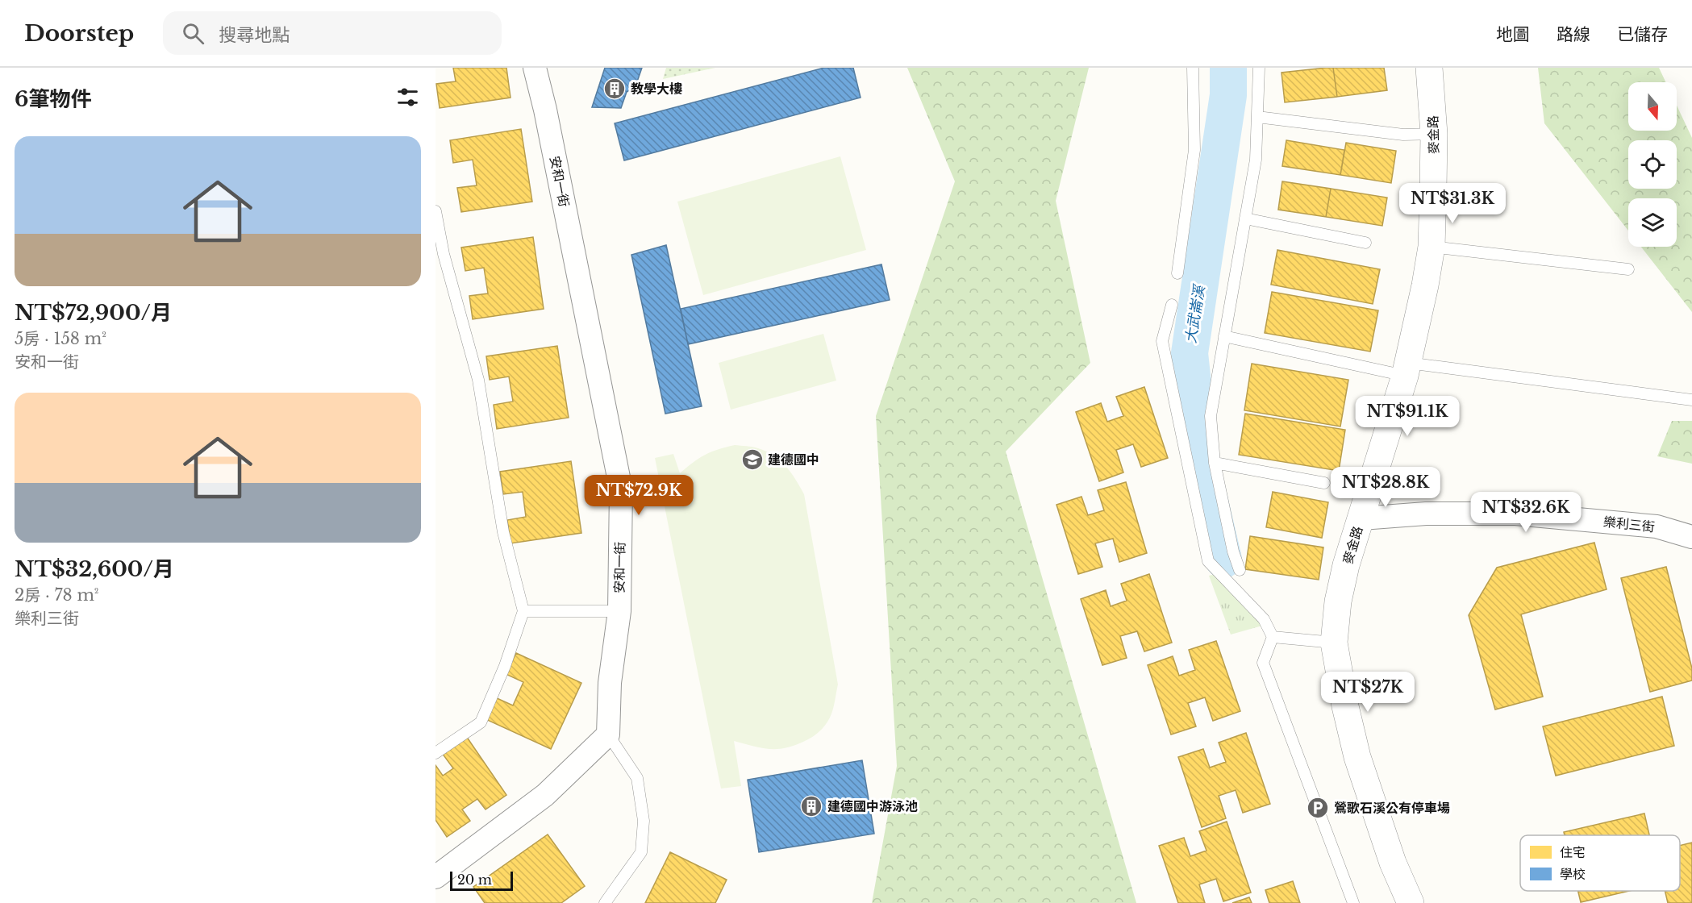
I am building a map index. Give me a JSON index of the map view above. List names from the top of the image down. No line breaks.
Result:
{"streets":{"street":["麥金路","安和一街","樂利三街"]},"crossings":[["麥金路","樂利三街"]],"water":["大武崙溪"],"places":{"building":["教學大樓","建德國中游泳池"],"school or university":["建德國中"],"parking":["鶯歌石溪公有停車場"]},"legend":["住宅","學校"],"scale_bar":"20 m","north":"bottom","page":{"header":"Doorstep","search":"搜尋地點","nav":["地圖","路線","已儲存"],"heading":"6筆物件","list":[{"name":"NT$72,900/月","note":"5房 · 158 m² · 安和一街"},{"name":"NT$32,600/月","note":"2房 · 78 m² · 樂利三街"}],"price":["NT$31.3K","NT$91.1K","NT$28.8K","NT$72.9K","NT$32.6K","NT$27K"],"scale":"20 m"}}
